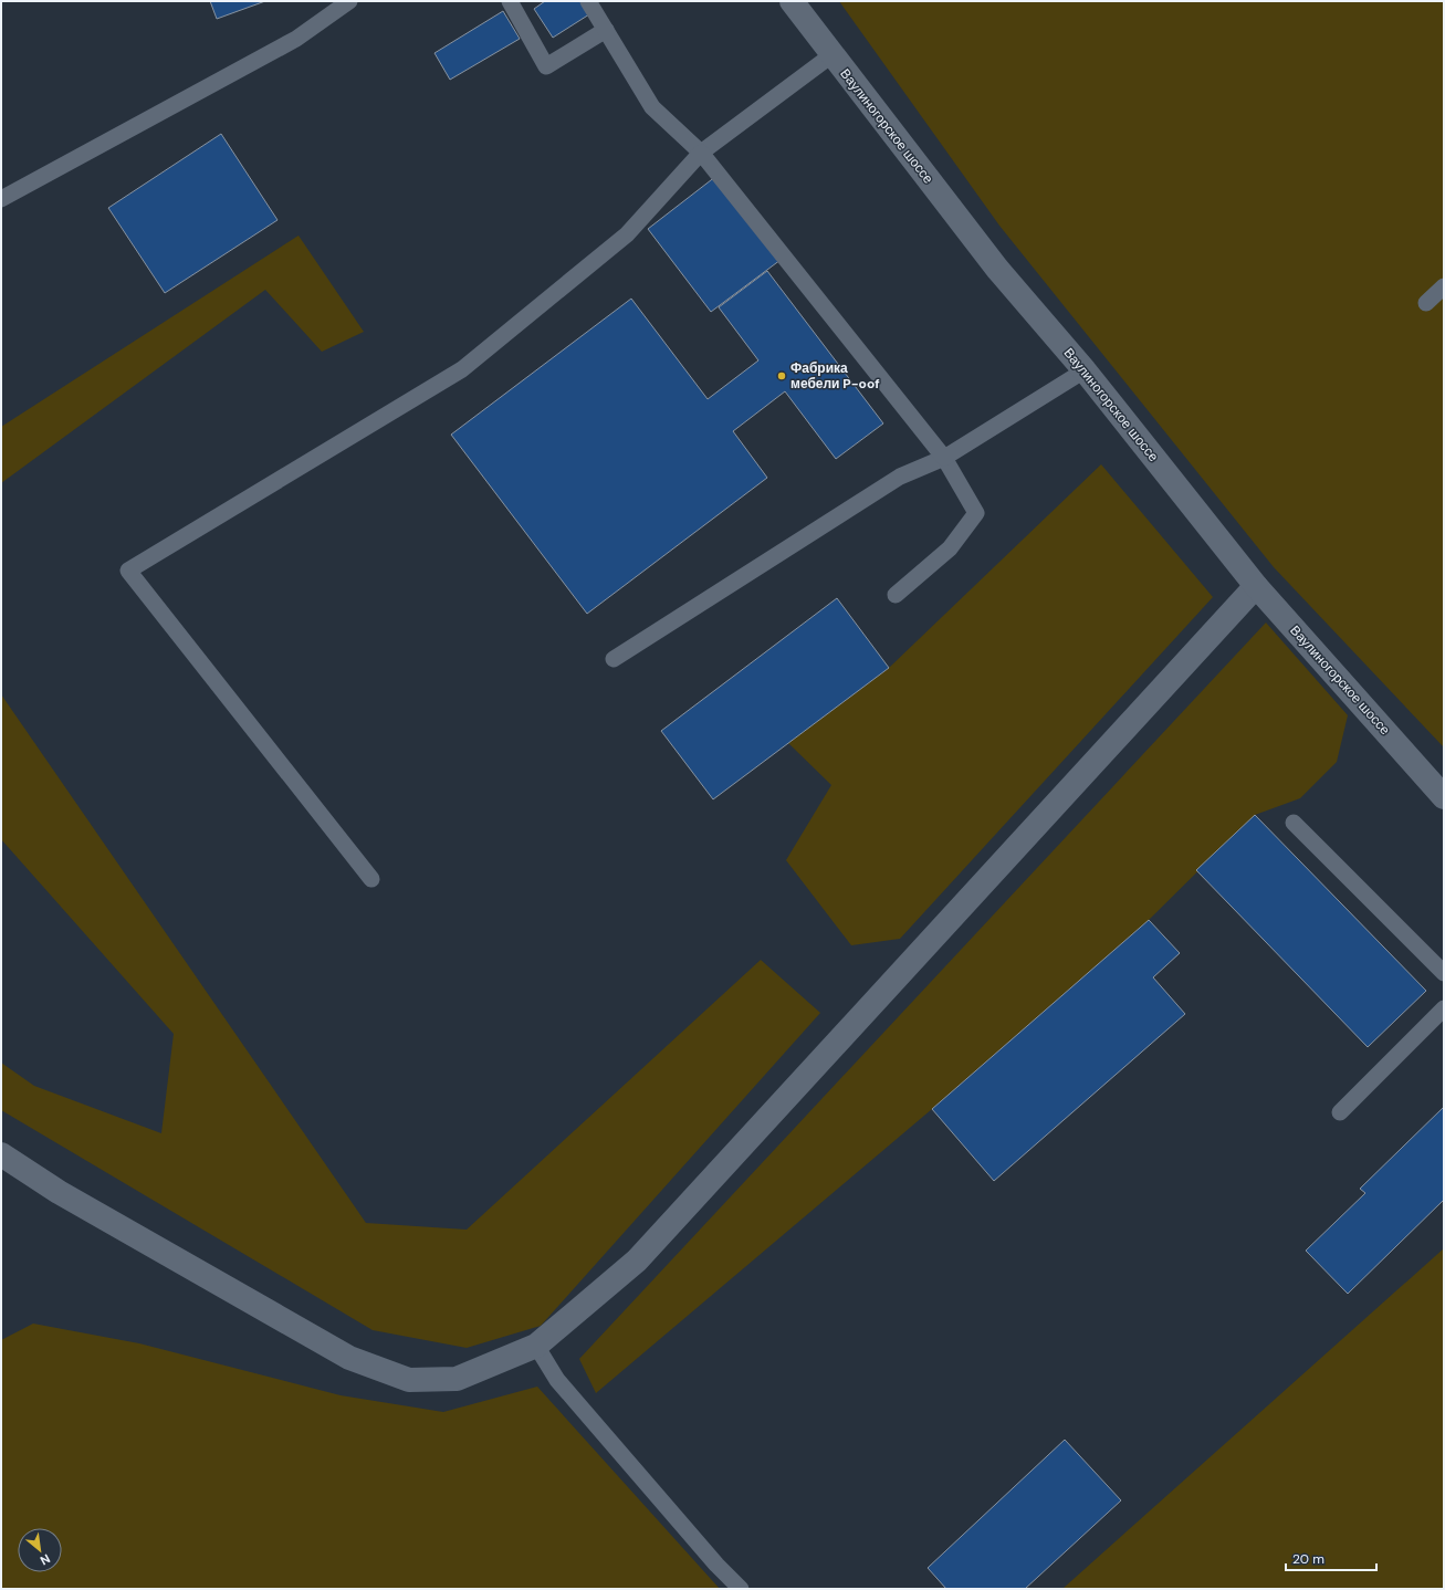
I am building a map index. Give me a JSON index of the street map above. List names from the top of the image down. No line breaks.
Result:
{"streets":{"street":["Ваулиногорское шоссе"]},"places":["Фабрика мебели P-oof"],"scale_bar":"20 m","north":"bottom right"}
